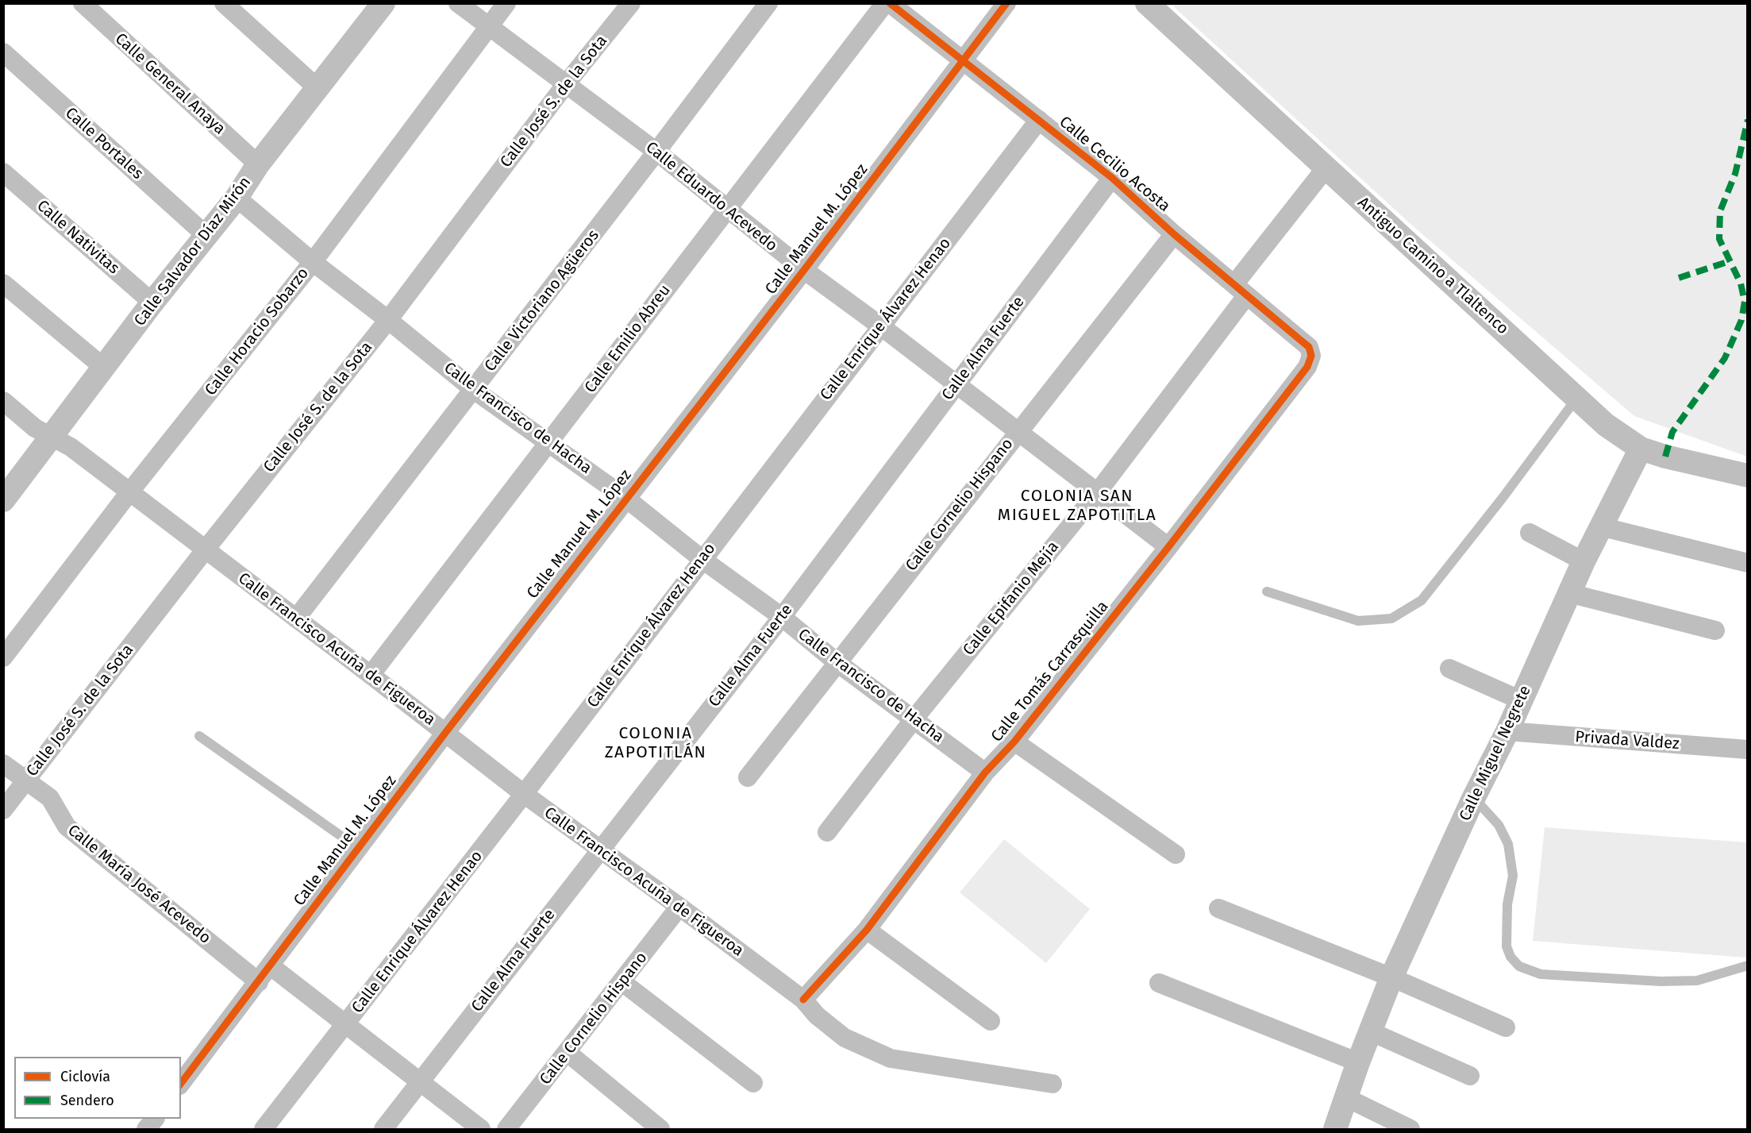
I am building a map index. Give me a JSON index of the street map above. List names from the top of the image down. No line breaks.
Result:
{"streets":{"street":["Calle General Anaya","Calle José S. de la Sota","Calle Portales","Calle Cecilio Acosta","Calle Eduardo Acevedo","Calle Manuel M. López","Calle Nativitas","Calle Salvador Díaz Mirón","Antiguo Camino a Tlaltenco","Calle Victoriano Agüeros","Calle Enrique Álvarez Henao","Calle Horacio Sobarzo","Calle Emilio Abreu","Calle Alma Fuerte","Calle Francisco de Hacha","Calle Cornelio Hispano","Calle Epifanio Mejía","Calle Francisco Acuña de Figueroa","Calle Tomás Carrasquilla","Privada Valdez","Calle Miguel Negrete","Calle María José Acevedo"]},"crossings":[["Calle General Anaya","Calle Salvador Díaz Mirón"],["Calle José S. de la Sota","Calle Eduardo Acevedo"],["Calle José S. de la Sota","Calle Francisco de Hacha"],["Calle José S. de la Sota","Calle Francisco Acuña de Figueroa"],["Calle José S. de la Sota","Calle María José Acevedo"],["Calle Portales","Calle Salvador Díaz Mirón"],["Calle Cecilio Acosta","Calle Manuel M. López"],["Calle Cecilio Acosta","Calle Enrique Álvarez Henao"],["Calle Cecilio Acosta","Calle Alma Fuerte"],["Calle Cecilio Acosta","Calle Cornelio Hispano"],["Calle Cecilio Acosta","Calle Epifanio Mejía"],["Calle Cecilio Acosta","Calle Tomás Carrasquilla"],["Calle Eduardo Acevedo","Calle Manuel M. López"],["Calle Eduardo Acevedo","Calle Victoriano Agüeros"],["Calle Eduardo Acevedo","Calle Enrique Álvarez Henao"],["Calle Eduardo Acevedo","Calle Horacio Sobarzo"],["Calle Eduardo Acevedo","Calle Emilio Abreu"],["Calle Eduardo Acevedo","Calle Alma Fuerte"],["Calle Eduardo Acevedo","Calle Cornelio Hispano"],["Calle Eduardo Acevedo","Calle Epifanio Mejía"],["Calle Eduardo Acevedo","Calle Tomás Carrasquilla"],["Calle Manuel M. López","Calle Francisco de Hacha"],["Calle Manuel M. López","Calle Francisco Acuña de Figueroa"],["Calle Manuel M. López","Calle María José Acevedo"],["Calle Nativitas","Calle Salvador Díaz Mirón"],["Calle Salvador Díaz Mirón","Calle Francisco de Hacha"],["Calle Salvador Díaz Mirón","Calle Francisco Acuña de Figueroa"],["Antiguo Camino a Tlaltenco","Calle Epifanio Mejía"],["Antiguo Camino a Tlaltenco","Calle Miguel Negrete"],["Calle Victoriano Agüeros","Calle Francisco de Hacha"],["Calle Victoriano Agüeros","Calle Francisco Acuña de Figueroa"],["Calle Enrique Álvarez Henao","Calle Francisco de Hacha"],["Calle Enrique Álvarez Henao","Calle Francisco Acuña de Figueroa"],["Calle Horacio Sobarzo","Calle Francisco de Hacha"],["Calle Horacio Sobarzo","Calle Francisco Acuña de Figueroa"],["Calle Emilio Abreu","Calle Francisco de Hacha"],["Calle Emilio Abreu","Calle Francisco Acuña de Figueroa"],["Calle Alma Fuerte","Calle Francisco de Hacha"],["Calle Alma Fuerte","Calle Francisco Acuña de Figueroa"],["Calle Francisco de Hacha","Calle Cornelio Hispano"],["Calle Francisco de Hacha","Calle Epifanio Mejía"],["Calle Francisco de Hacha","Calle Tomás Carrasquilla"],["Calle Cornelio Hispano","Calle Francisco Acuña de Figueroa"],["Calle Francisco Acuña de Figueroa","Calle Tomás Carrasquilla"],["Privada Valdez","Calle Miguel Negrete"]],"districts":["COLONIA SAN MIGUEL ZAPOTITLA","COLONIA ZAPOTITLÁN"],"legend":["Ciclovía","Sendero"]}
